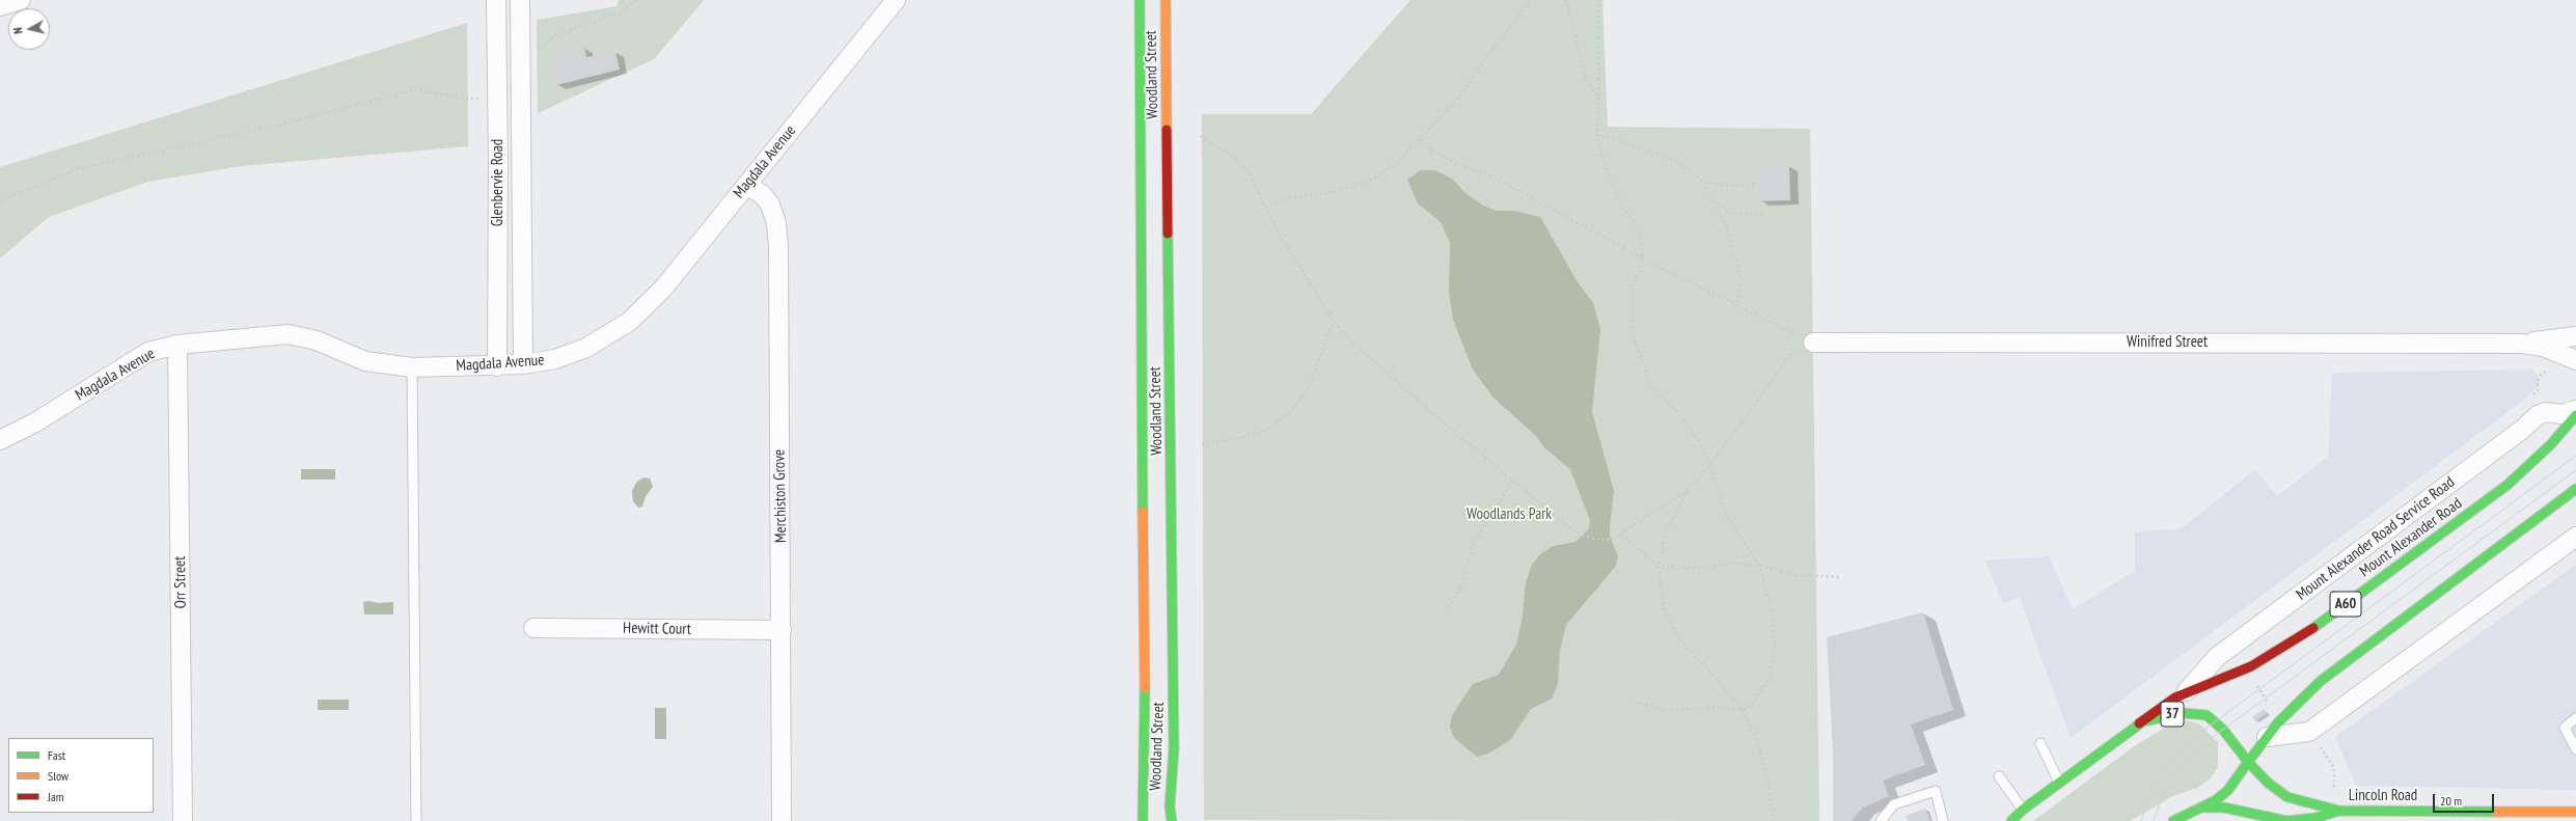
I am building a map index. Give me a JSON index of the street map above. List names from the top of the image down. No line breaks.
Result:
{"streets":{"main road":["Woodland Street","Mount Alexander Road","A60","37","Lincoln Road"],"street":["Magdala Avenue","Glenbervie Road","Winifred Street","Merchiston Grove","Mount Alexander Road Service Road","Orr Street","Hewitt Court"]},"crossings":[["Magdala Avenue","Glenbervie Road"],["Magdala Avenue","Merchiston Grove"],["Magdala Avenue","Orr Street"],["Merchiston Grove","Hewitt Court"],["Mount Alexander Road","Mount Alexander Road Service Road"],["Mount Alexander Road","37"],["37","Lincoln Road"]],"parks":["Woodlands Park"],"legend":["Fast","Slow","Jam"],"scale_bar":"20 m","north":"left"}
